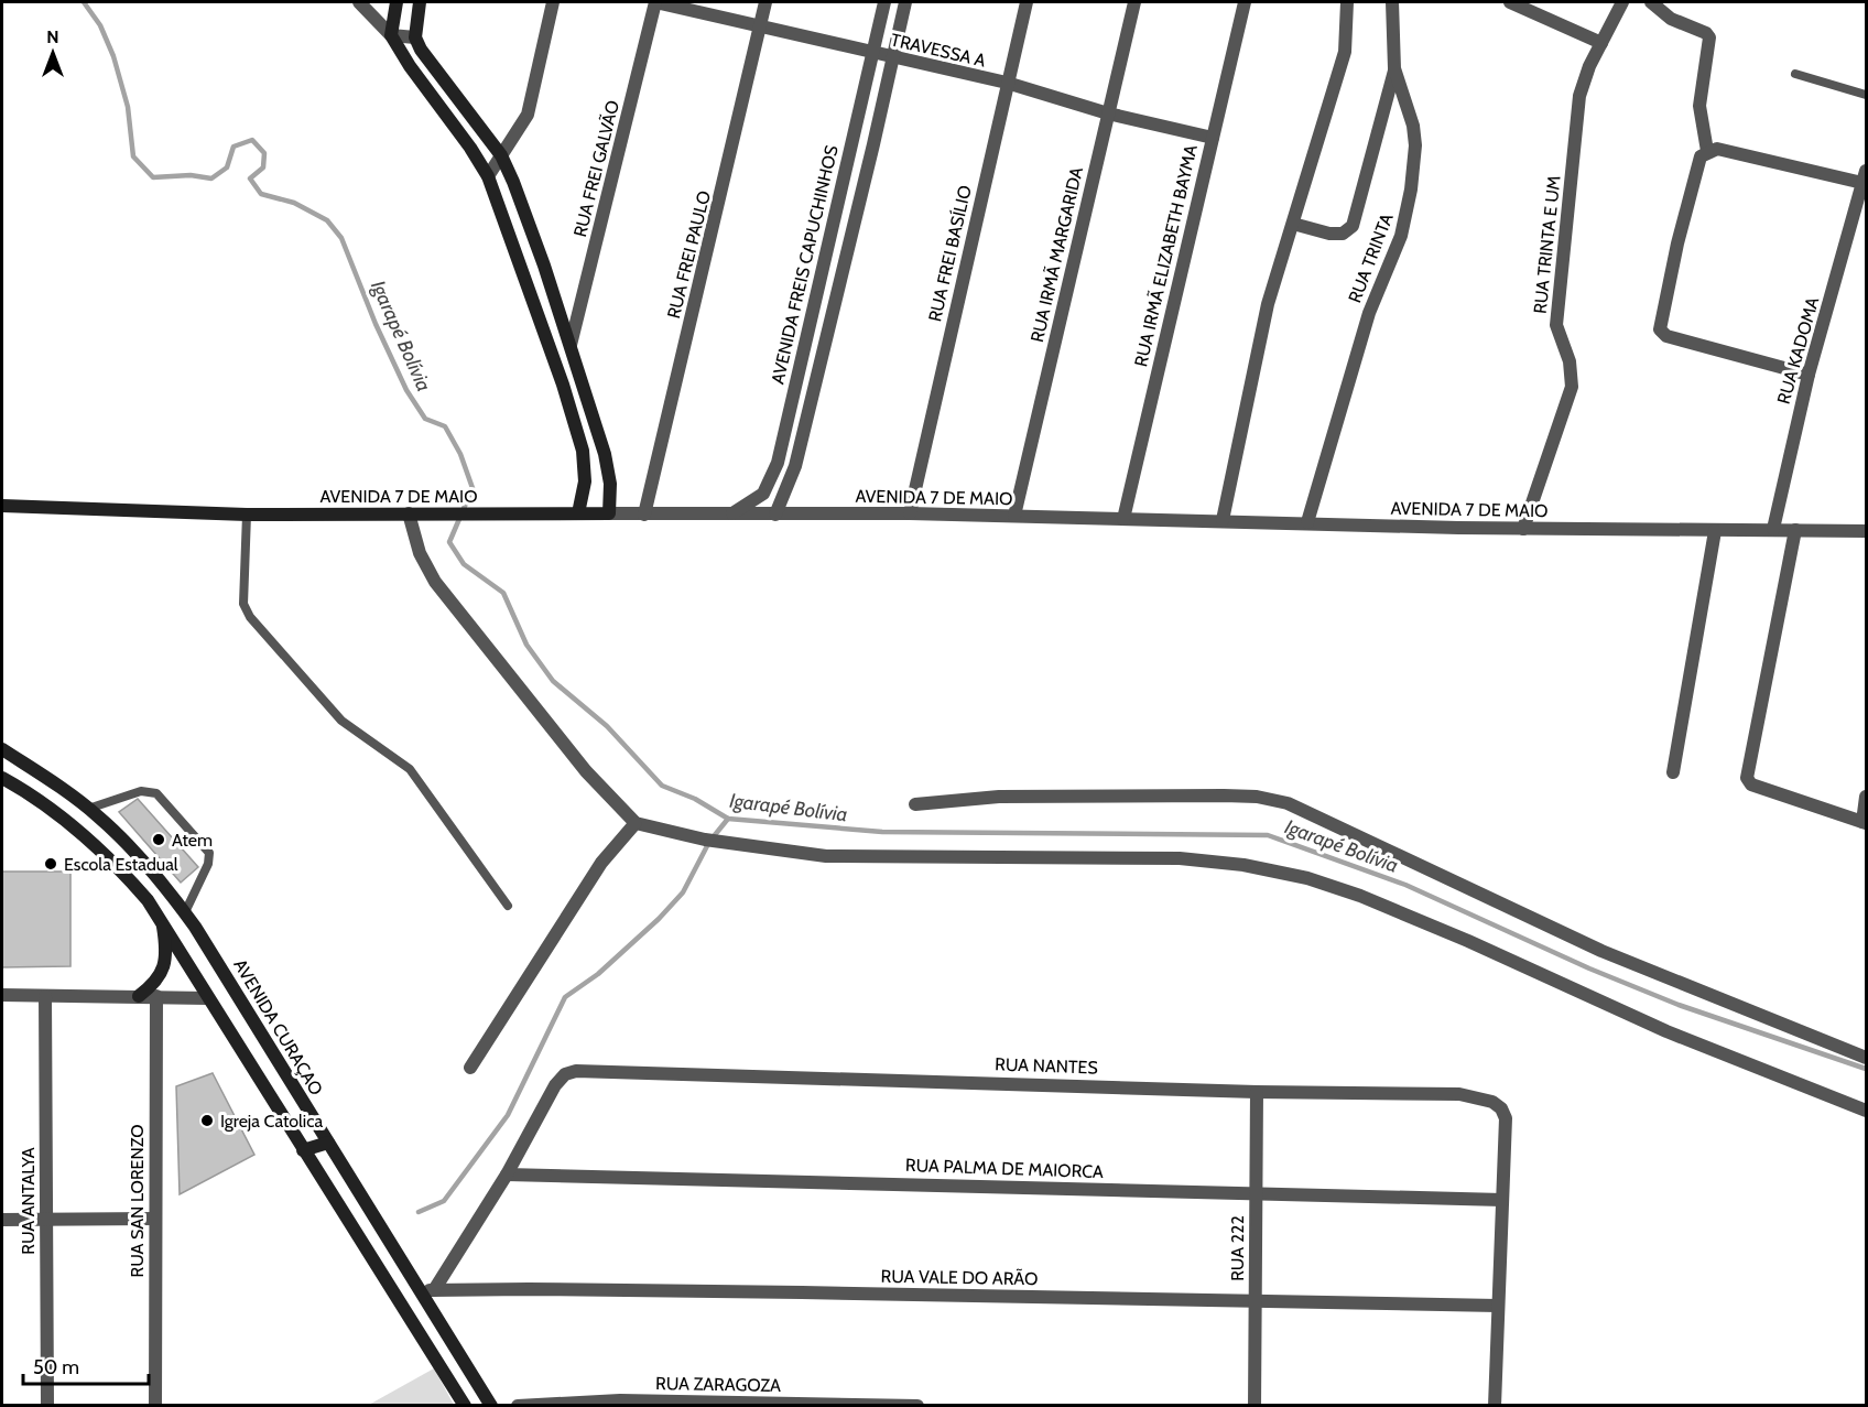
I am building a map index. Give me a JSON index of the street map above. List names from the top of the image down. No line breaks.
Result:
{"streets":{"street":["TRAVESSA A","RUA FREI GALVÃO","RUA TRINTA E UM","RUA FREI BASÍLIO","RUA FREI PAULO","RUA IRMÃ MARGARIDA","RUA IRMÃ ELIZABETH BAYMA","RUA TRINTA","AVENIDA FREIS CAPUCHINHOS","RUA KADOMA","AVENIDA 7 DE MAIO","AVENIDA CURAÇAO","RUA NANTES","RUA PALMA DE MAIORCA","RUA ANTALYA","RUA SAN LORENZO","RUA 222","RUA VALE DO ARÃO","RUA ZARAGOZA"]},"crossings":[["TRAVESSA A","RUA FREI GALVÃO"],["TRAVESSA A","RUA FREI BASÍLIO"],["TRAVESSA A","RUA FREI PAULO"],["TRAVESSA A","RUA IRMÃ MARGARIDA"],["TRAVESSA A","RUA IRMÃ ELIZABETH BAYMA"],["TRAVESSA A","AVENIDA FREIS CAPUCHINHOS"],["RUA TRINTA E UM","AVENIDA 7 DE MAIO"],["RUA FREI BASÍLIO","AVENIDA 7 DE MAIO"],["RUA FREI PAULO","AVENIDA 7 DE MAIO"],["RUA IRMÃ MARGARIDA","AVENIDA 7 DE MAIO"],["RUA IRMÃ ELIZABETH BAYMA","AVENIDA 7 DE MAIO"],["RUA TRINTA","AVENIDA 7 DE MAIO"],["AVENIDA FREIS CAPUCHINHOS","AVENIDA 7 DE MAIO"],["RUA KADOMA","AVENIDA 7 DE MAIO"],["AVENIDA CURAÇAO","RUA VALE DO ARÃO"],["RUA NANTES","RUA PALMA DE MAIORCA"],["RUA NANTES","RUA 222"],["RUA PALMA DE MAIORCA","RUA 222"],["RUA 222","RUA VALE DO ARÃO"]],"water":["Igarapé Bolívia"],"places":["Atem","Escola Estadual","Igreja Catolica"],"scale_bar":"50 m","north":"top"}
